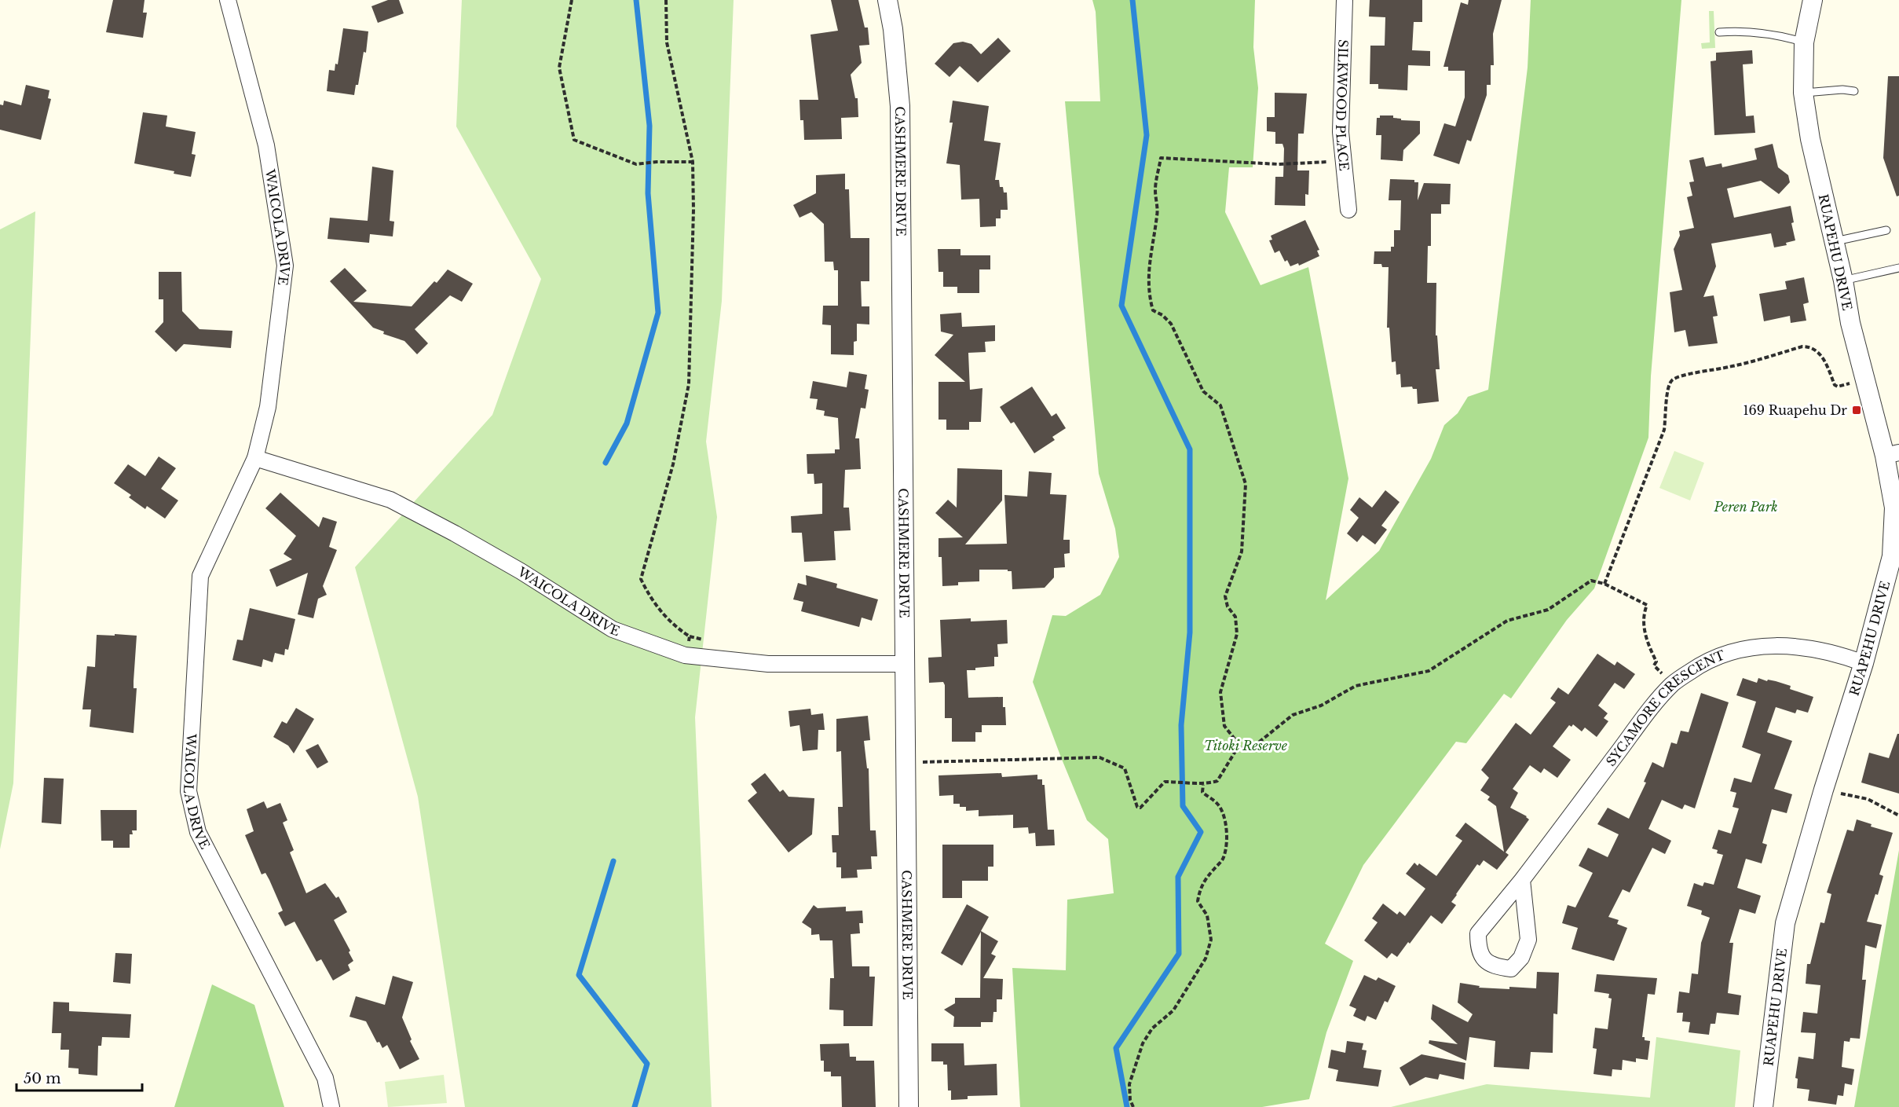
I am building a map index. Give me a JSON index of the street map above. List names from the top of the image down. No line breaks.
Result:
{"streets":{"street":["SILKWOOD PLACE","CASHMERE DRIVE","WAICOLA DRIVE","RUAPEHU DRIVE","SYCAMORE CRESCENT"]},"crossings":[["CASHMERE DRIVE","WAICOLA DRIVE"],["RUAPEHU DRIVE","SYCAMORE CRESCENT"]],"parks":["Peren Park","Titoki Reserve"],"places":{"transit":["169 Ruapehu Dr"]},"scale_bar":"50 m"}
